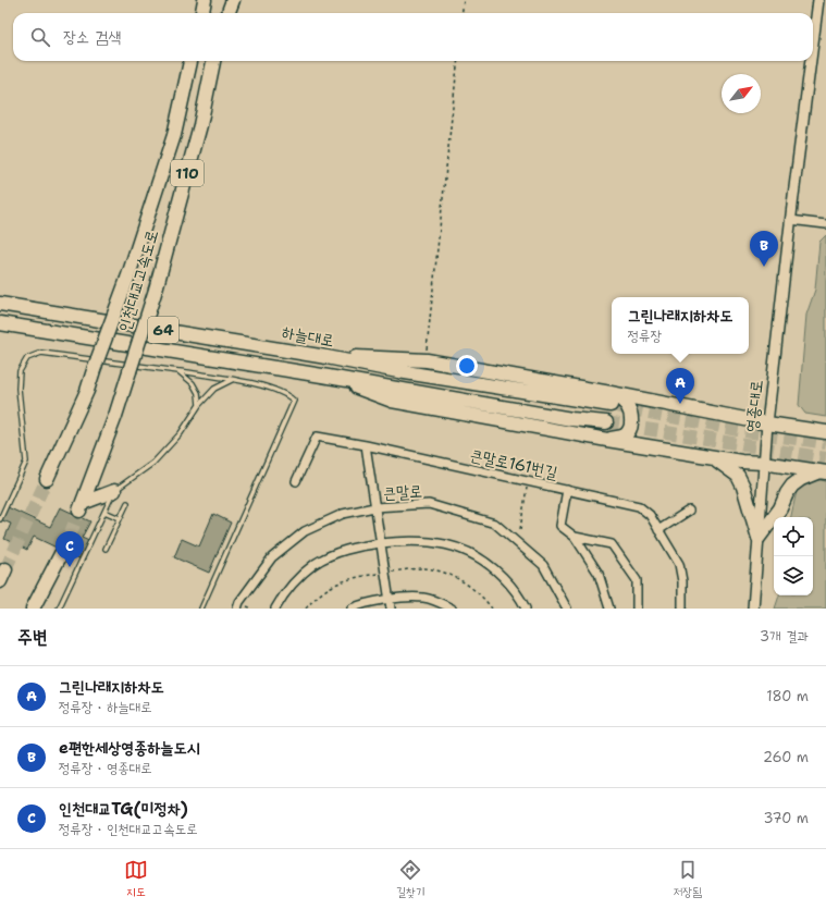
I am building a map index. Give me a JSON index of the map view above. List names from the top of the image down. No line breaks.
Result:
{"streets":{"highway":["110","인천대교고속도로","64","하늘대로"],"main road":["영종대로"],"street":["큰말로161번길","큰말로"]},"crossings":[["하늘대로","영종대로"]],"north":"top right","page":{"search":"장소 검색","pins":["B","A","C"],"popup":["그린나래지하차도","정류장"],"heading":["주변","3개 결과"],"list":[{"mark":"A","name":"그린나래지하차도","note":"정류장 · 하늘대로","value":"180 m"},{"mark":"B","name":"e편한세상영종하늘도시","note":"정류장 · 영종대로","value":"260 m"},{"mark":"C","name":"인천대교TG(미정차)","note":"정류장 · 인천대교고속도로","value":"370 m"}],"nav":["지도","길찾기","저장됨"]}}
